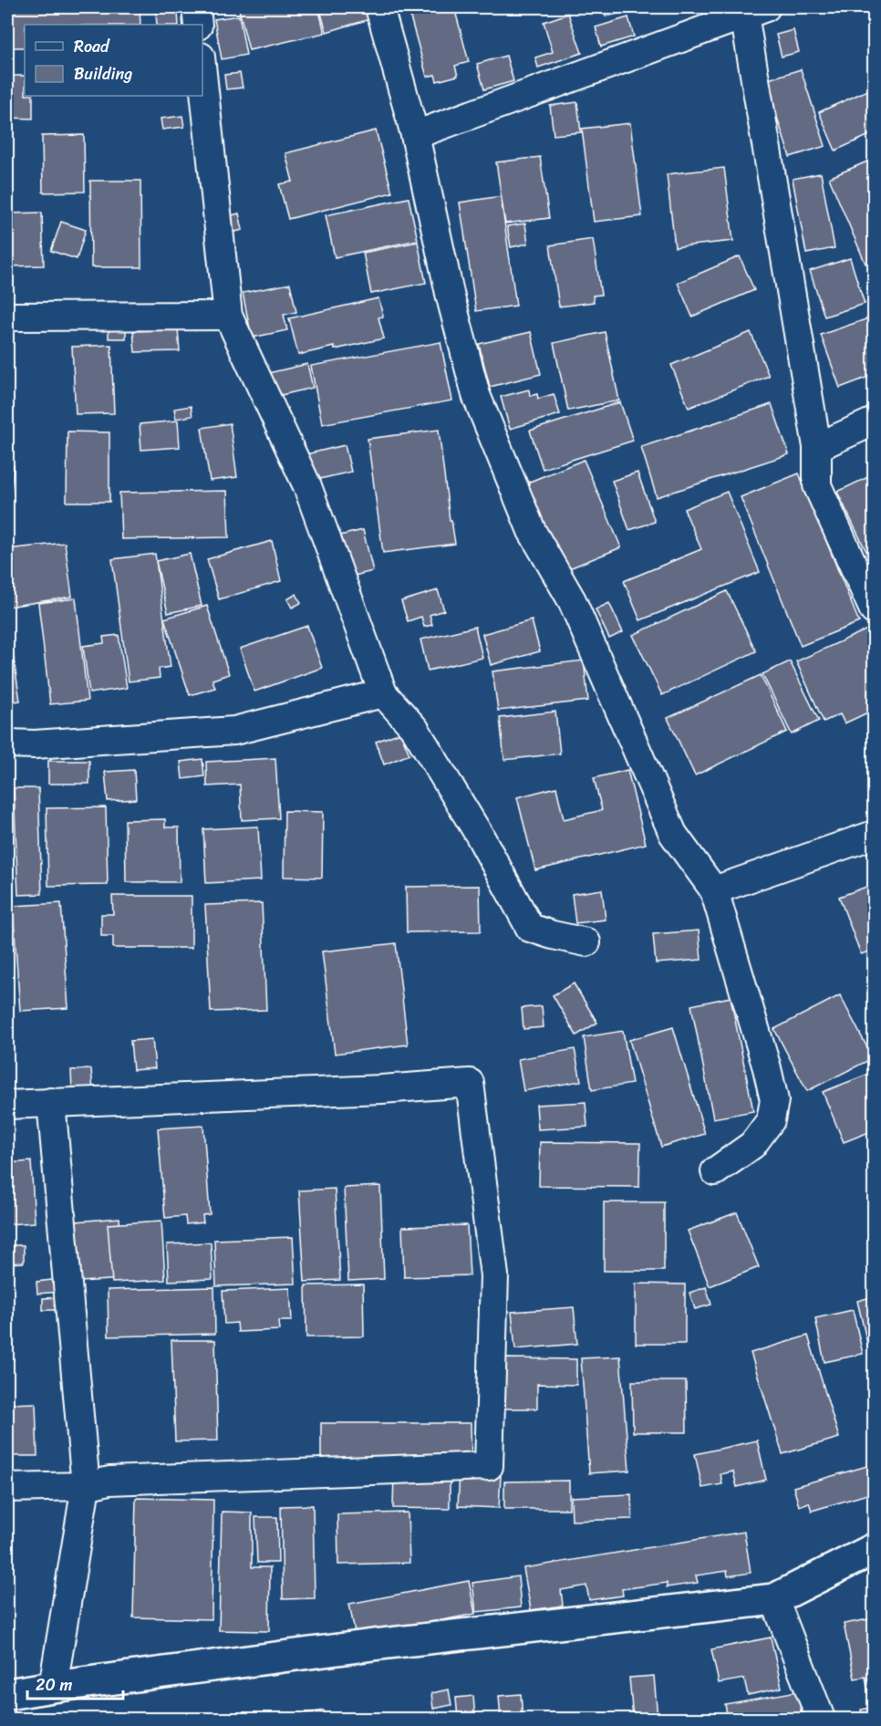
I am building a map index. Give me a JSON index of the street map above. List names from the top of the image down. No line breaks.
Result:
{"legend":["Road","Building"],"scale_bar":"20 m"}
